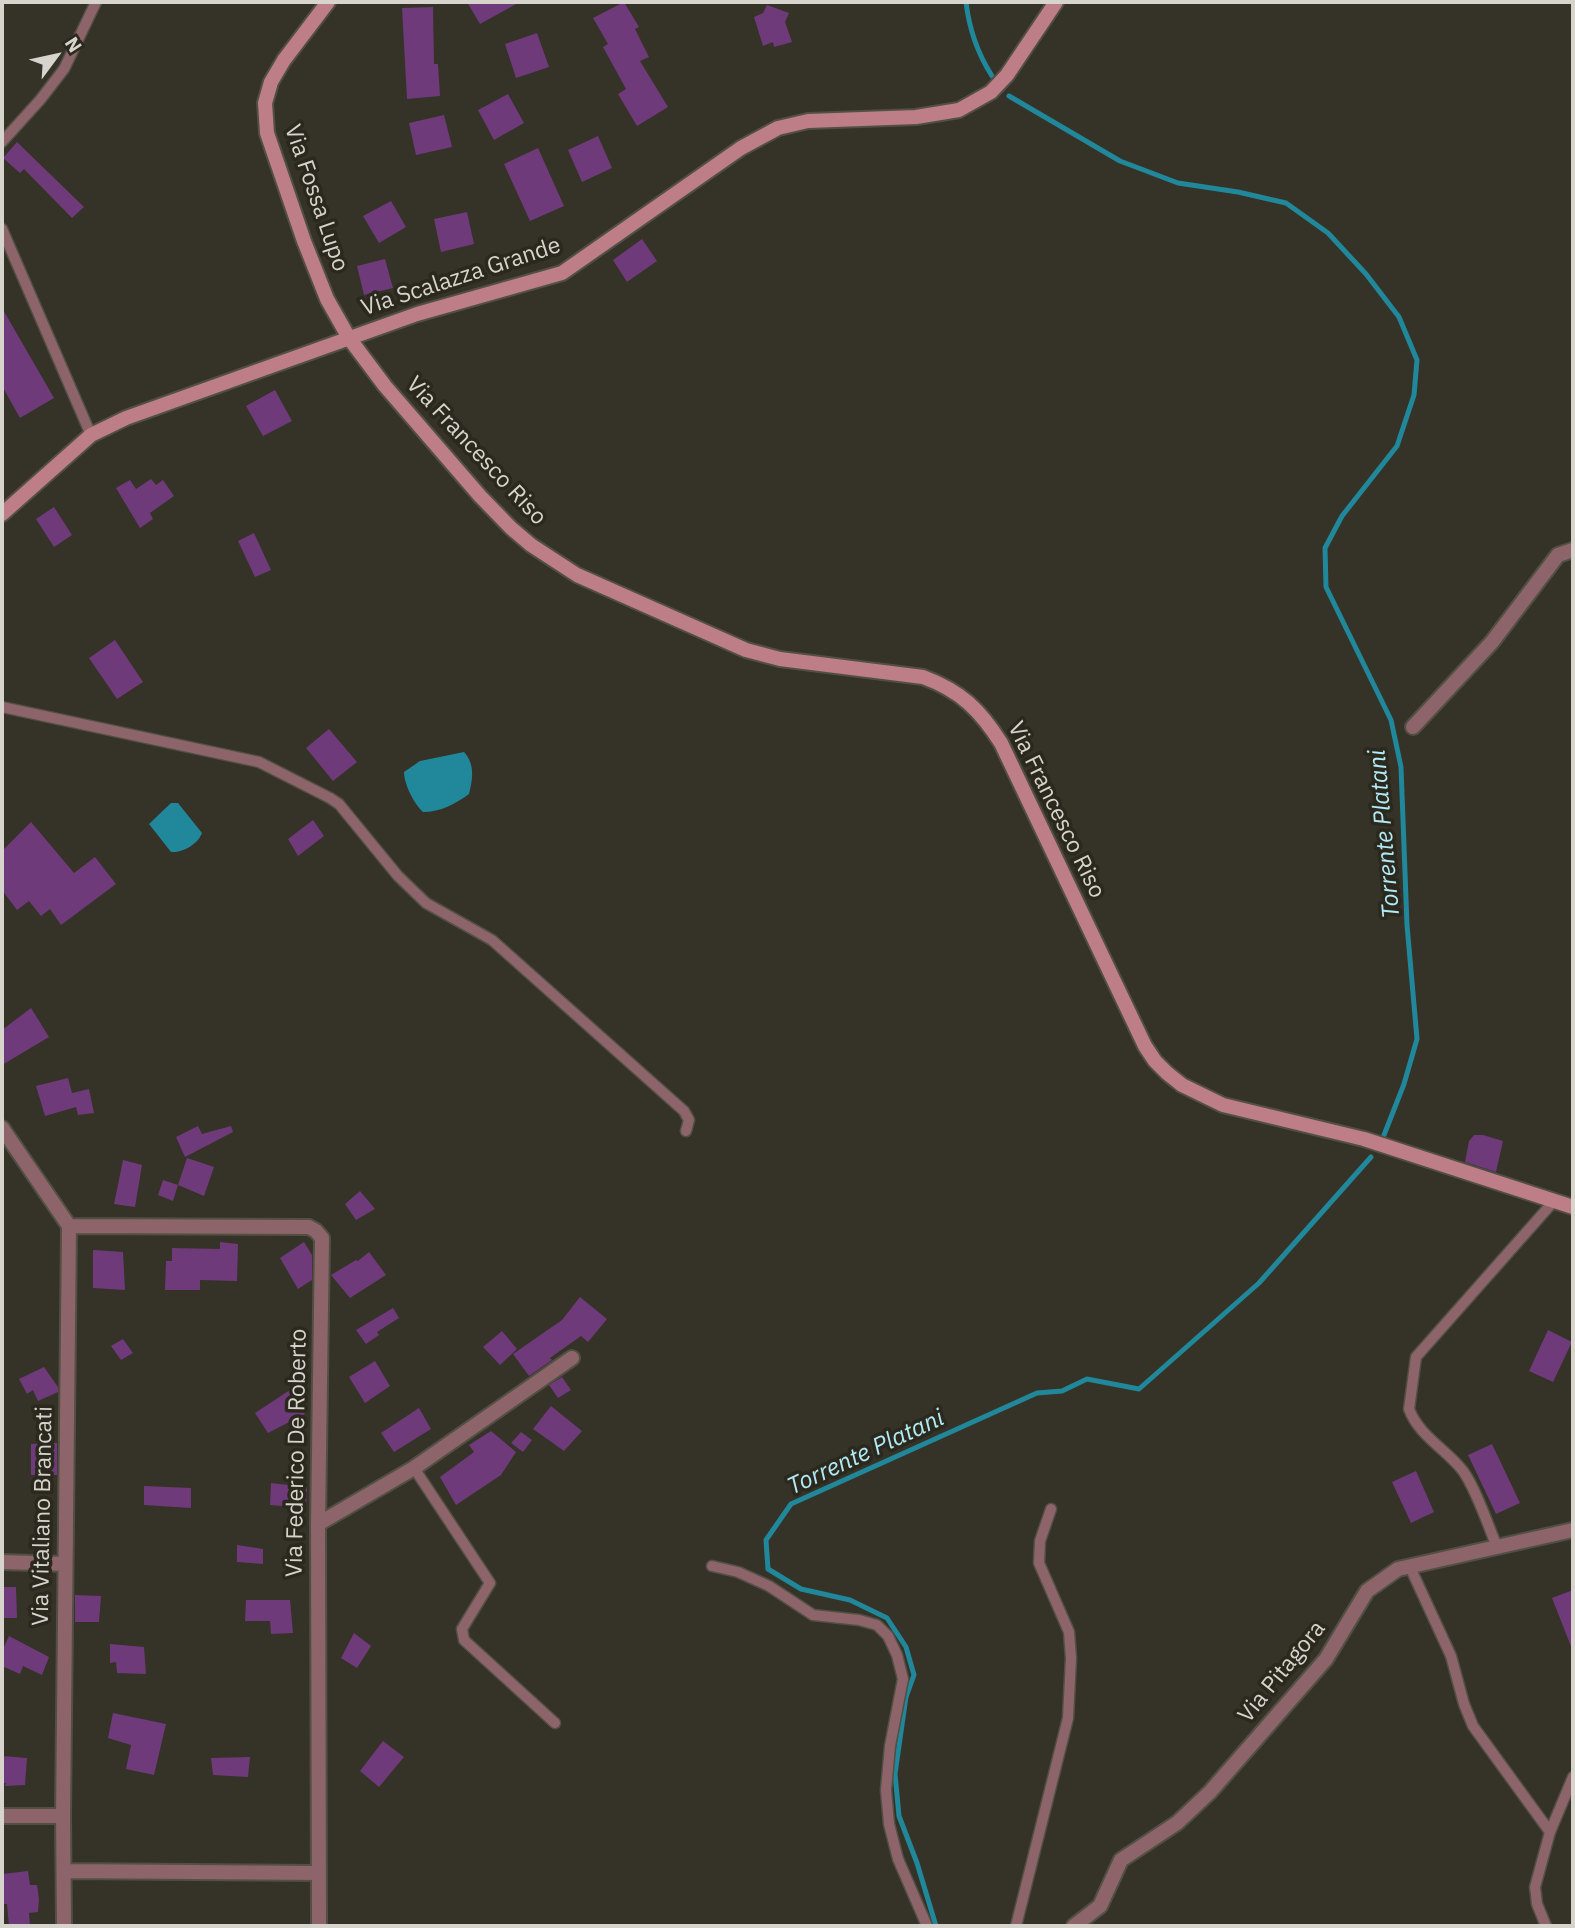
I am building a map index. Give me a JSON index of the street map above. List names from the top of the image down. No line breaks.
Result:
{"streets":{"street":["Via Fossa Lupo","Via Scalazza Grande","Via Francesco Riso","Via Federico De Roberto","Via Vitaliano Brancati","Via Pitagora"]},"crossings":[["Via Fossa Lupo","Via Scalazza Grande"],["Via Fossa Lupo","Via Francesco Riso"],["Via Scalazza Grande","Via Francesco Riso"],["Via Federico De Roberto","Via Vitaliano Brancati"]],"water":["Torrente Platani"],"north":"top right"}
